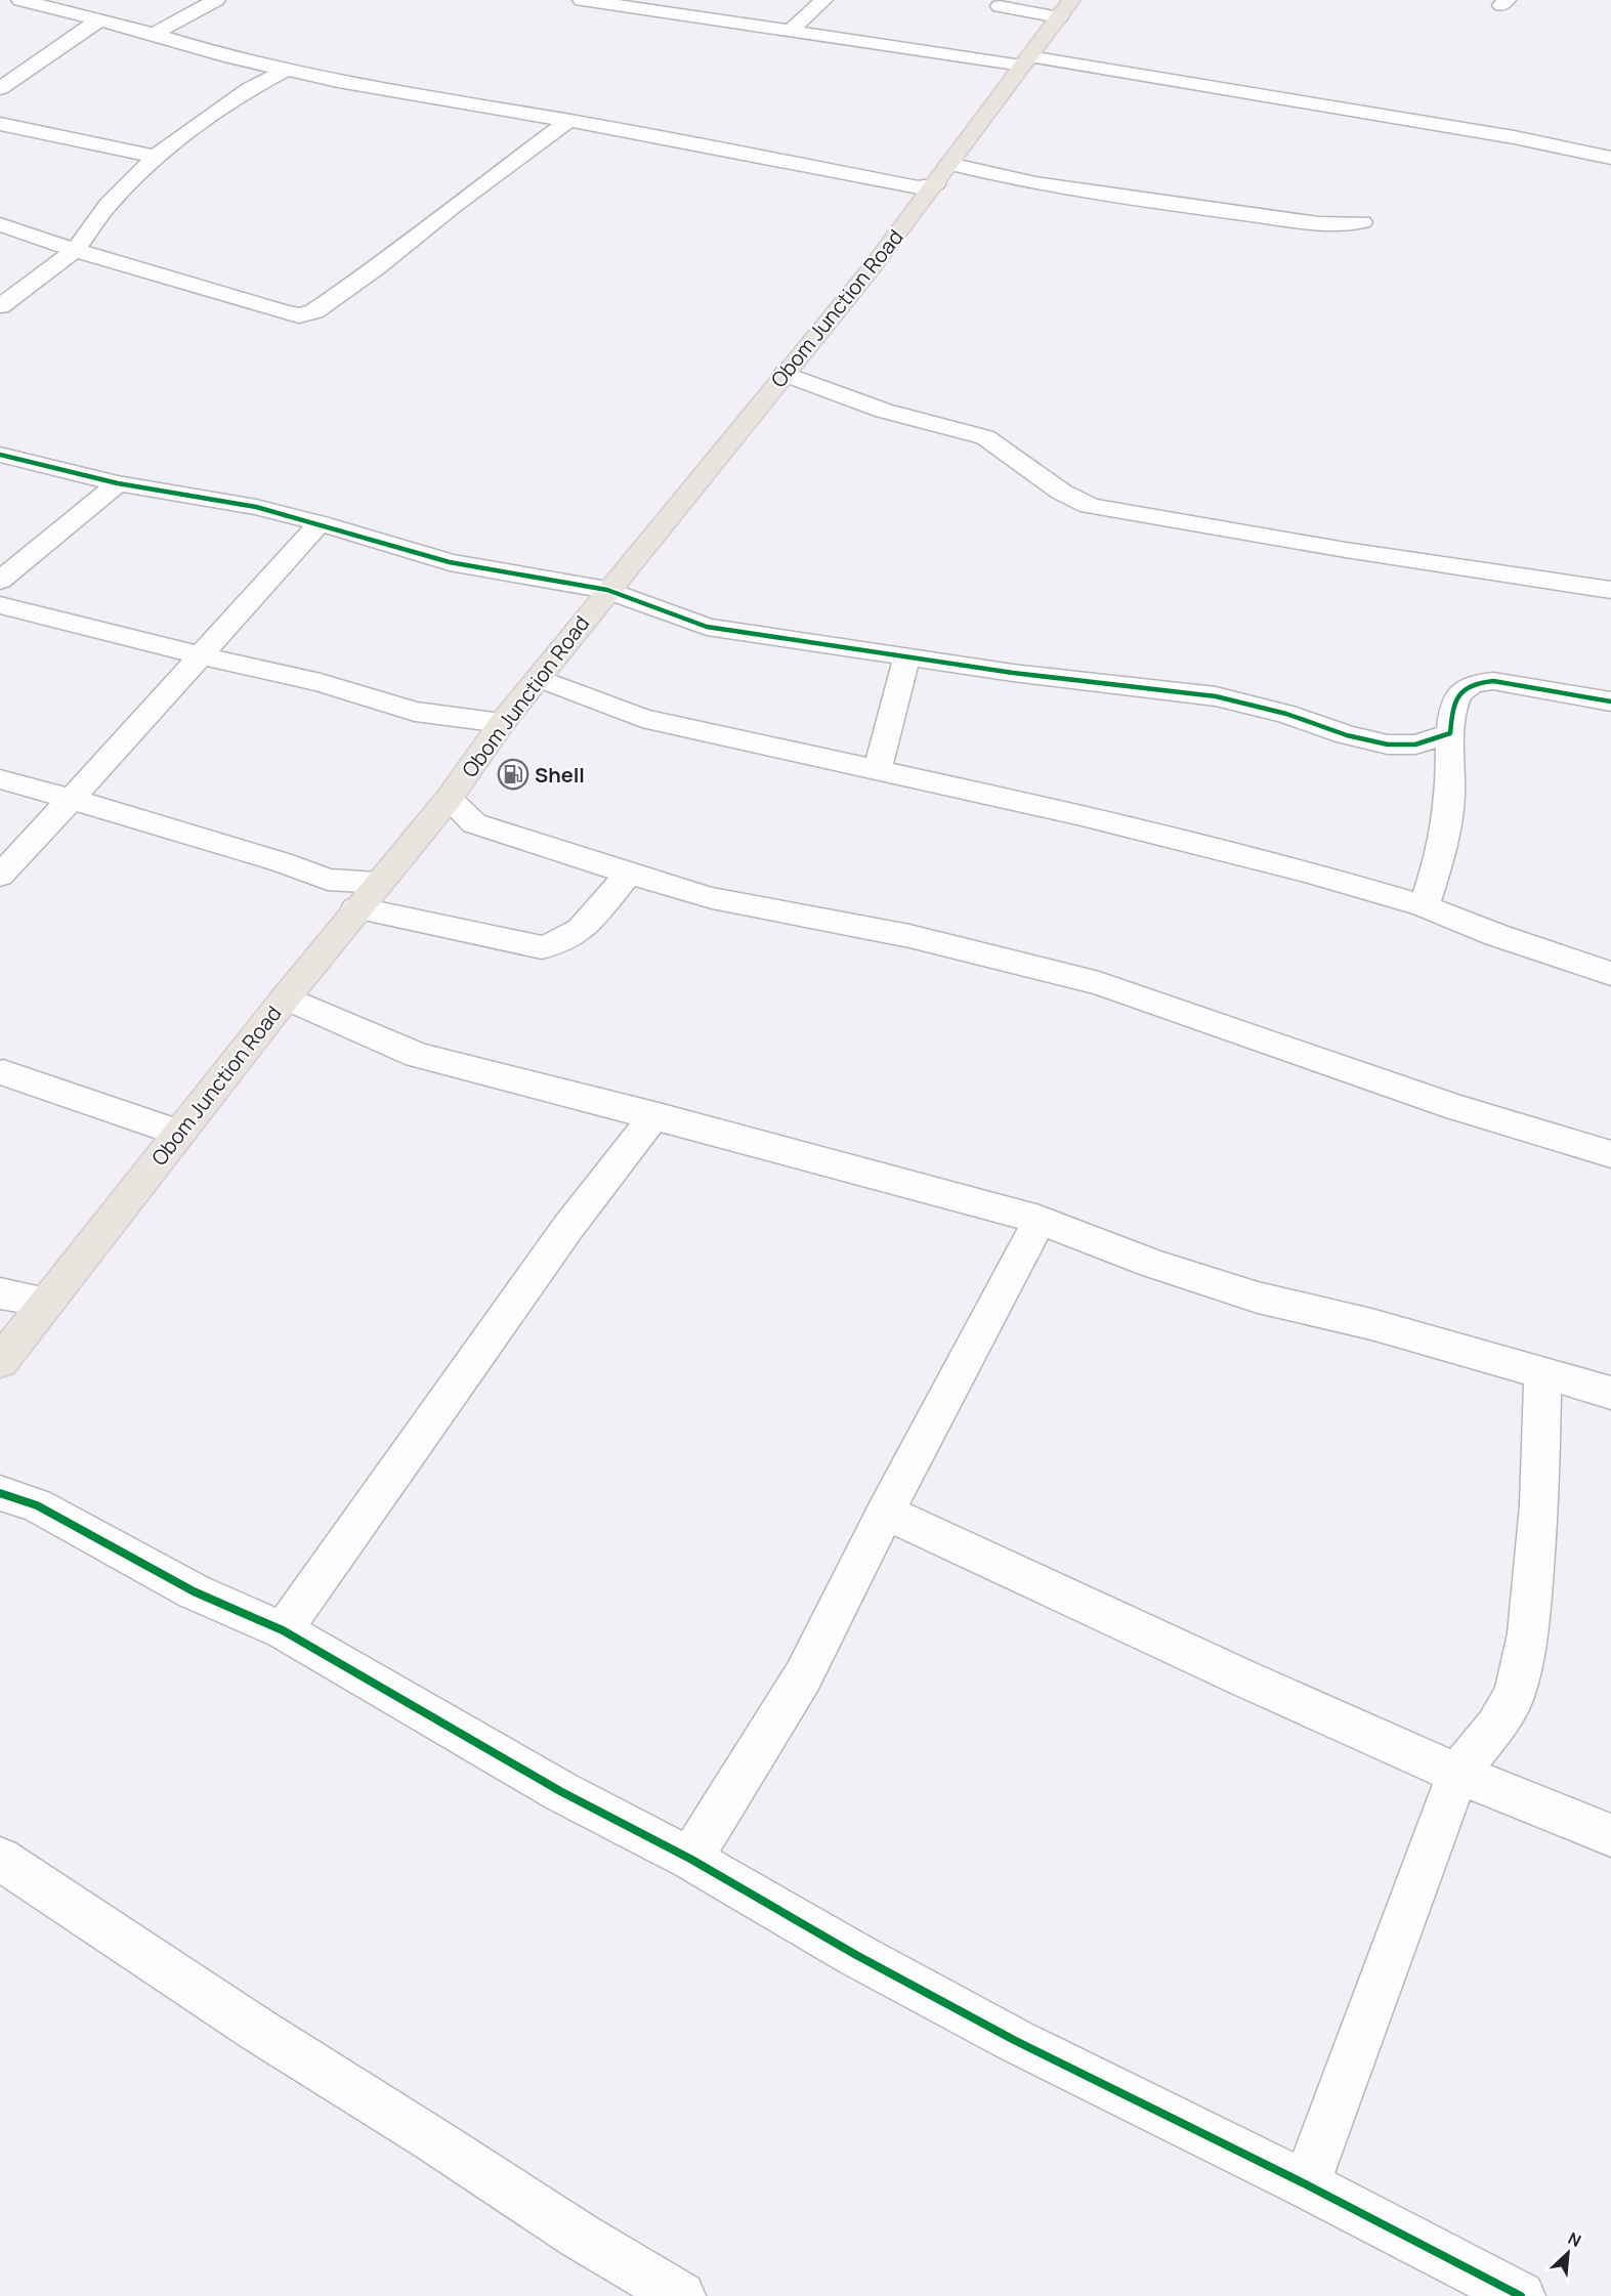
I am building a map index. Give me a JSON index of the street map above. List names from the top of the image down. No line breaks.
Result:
{"streets":{"main road":["Obom Junction Road"]},"places":{"fuel station":["Shell"]},"north":"top right"}
